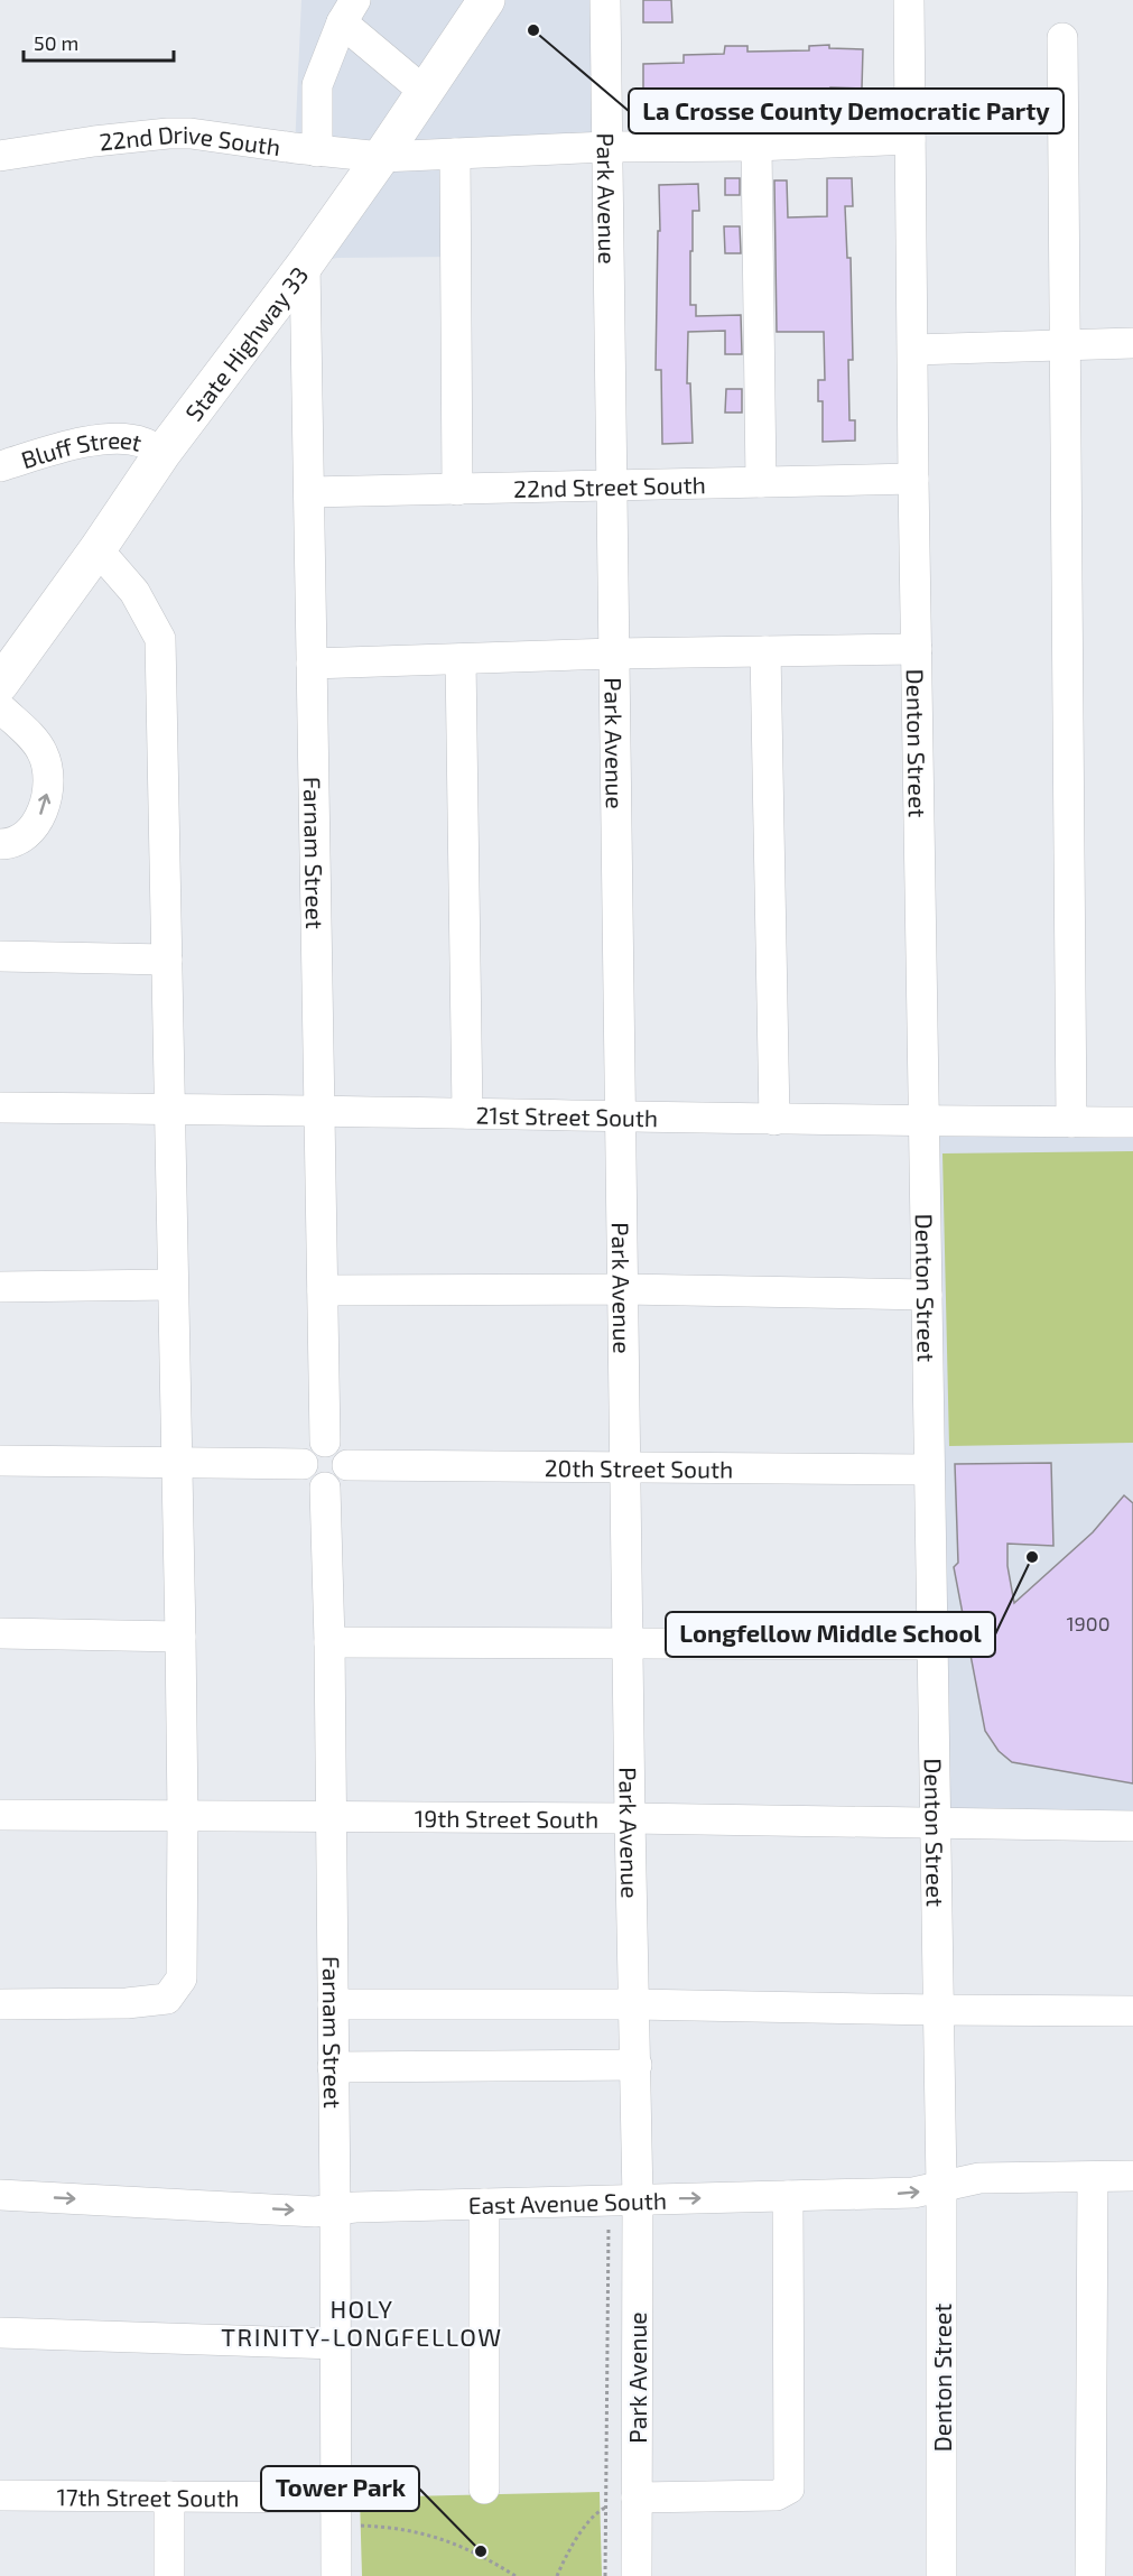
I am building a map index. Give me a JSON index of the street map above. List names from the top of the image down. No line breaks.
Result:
{"streets":{"main road":["State Highway 33"],"street":["22nd Drive South","Park Avenue","Bluff Street","22nd Street South","Denton Street","Farnam Street","21st Street South","20th Street South","19th Street South","East Avenue South","17th Street South"]},"crossings":[["22nd Drive South","Park Avenue"],["22nd Drive South","State Highway 33"],["22nd Drive South","Denton Street"],["Park Avenue","22nd Street South"],["Park Avenue","21st Street South"],["Park Avenue","20th Street South"],["Park Avenue","19th Street South"],["Park Avenue","East Avenue South"],["State Highway 33","Bluff Street"],["State Highway 33","Farnam Street"],["22nd Street South","Denton Street"],["22nd Street South","Farnam Street"],["Denton Street","21st Street South"],["Denton Street","20th Street South"],["Denton Street","19th Street South"],["Denton Street","East Avenue South"],["Farnam Street","21st Street South"],["Farnam Street","20th Street South"],["Farnam Street","19th Street South"],["Farnam Street","East Avenue South"],["Farnam Street","17th Street South"]],"districts":["HOLY TRINITY-LONGFELLOW"],"places":["La Crosse County Democratic Party","Longfellow Middle School","Tower Park"],"house_numbers":["1900"],"scale_bar":"50 m"}
